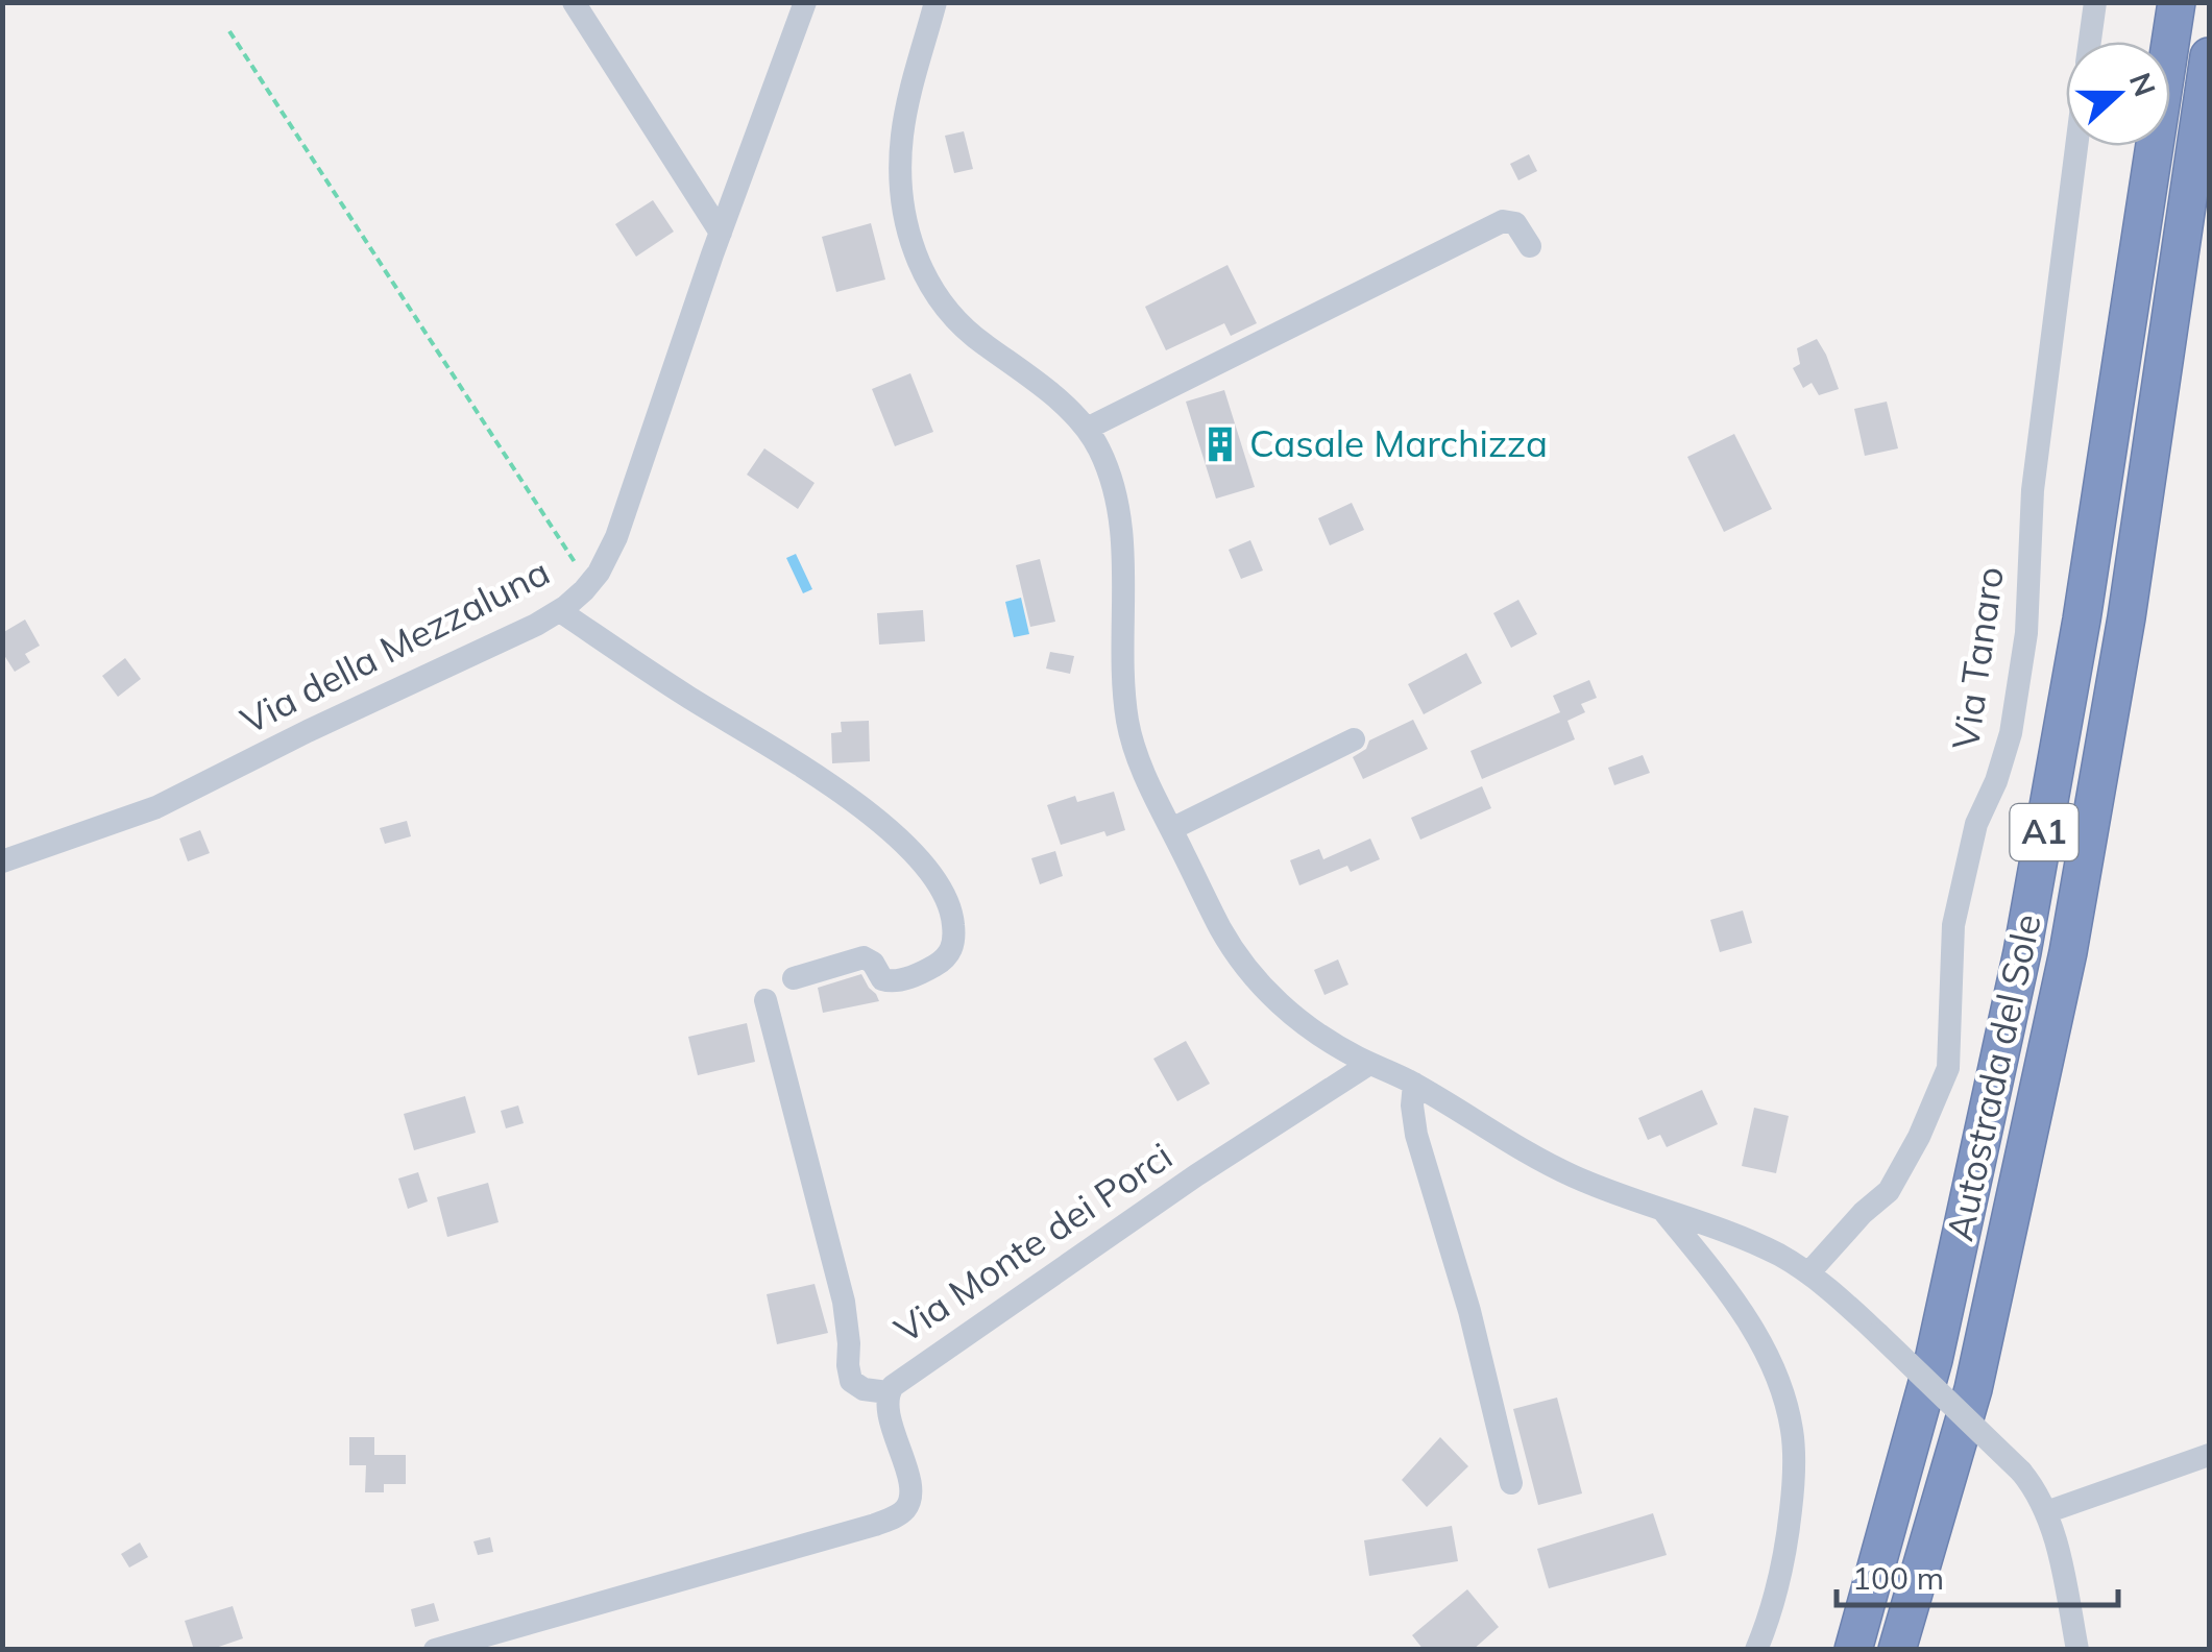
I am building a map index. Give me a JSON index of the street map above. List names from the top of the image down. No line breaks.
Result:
{"streets":{"highway":["A1","Autostrada del Sole"],"street":["Via della Mezzaluna","Via Tanaro","Via Monte dei Porci"]},"places":{"building":["Casale Marchizza"]},"scale_bar":"100 m","north":"right"}
